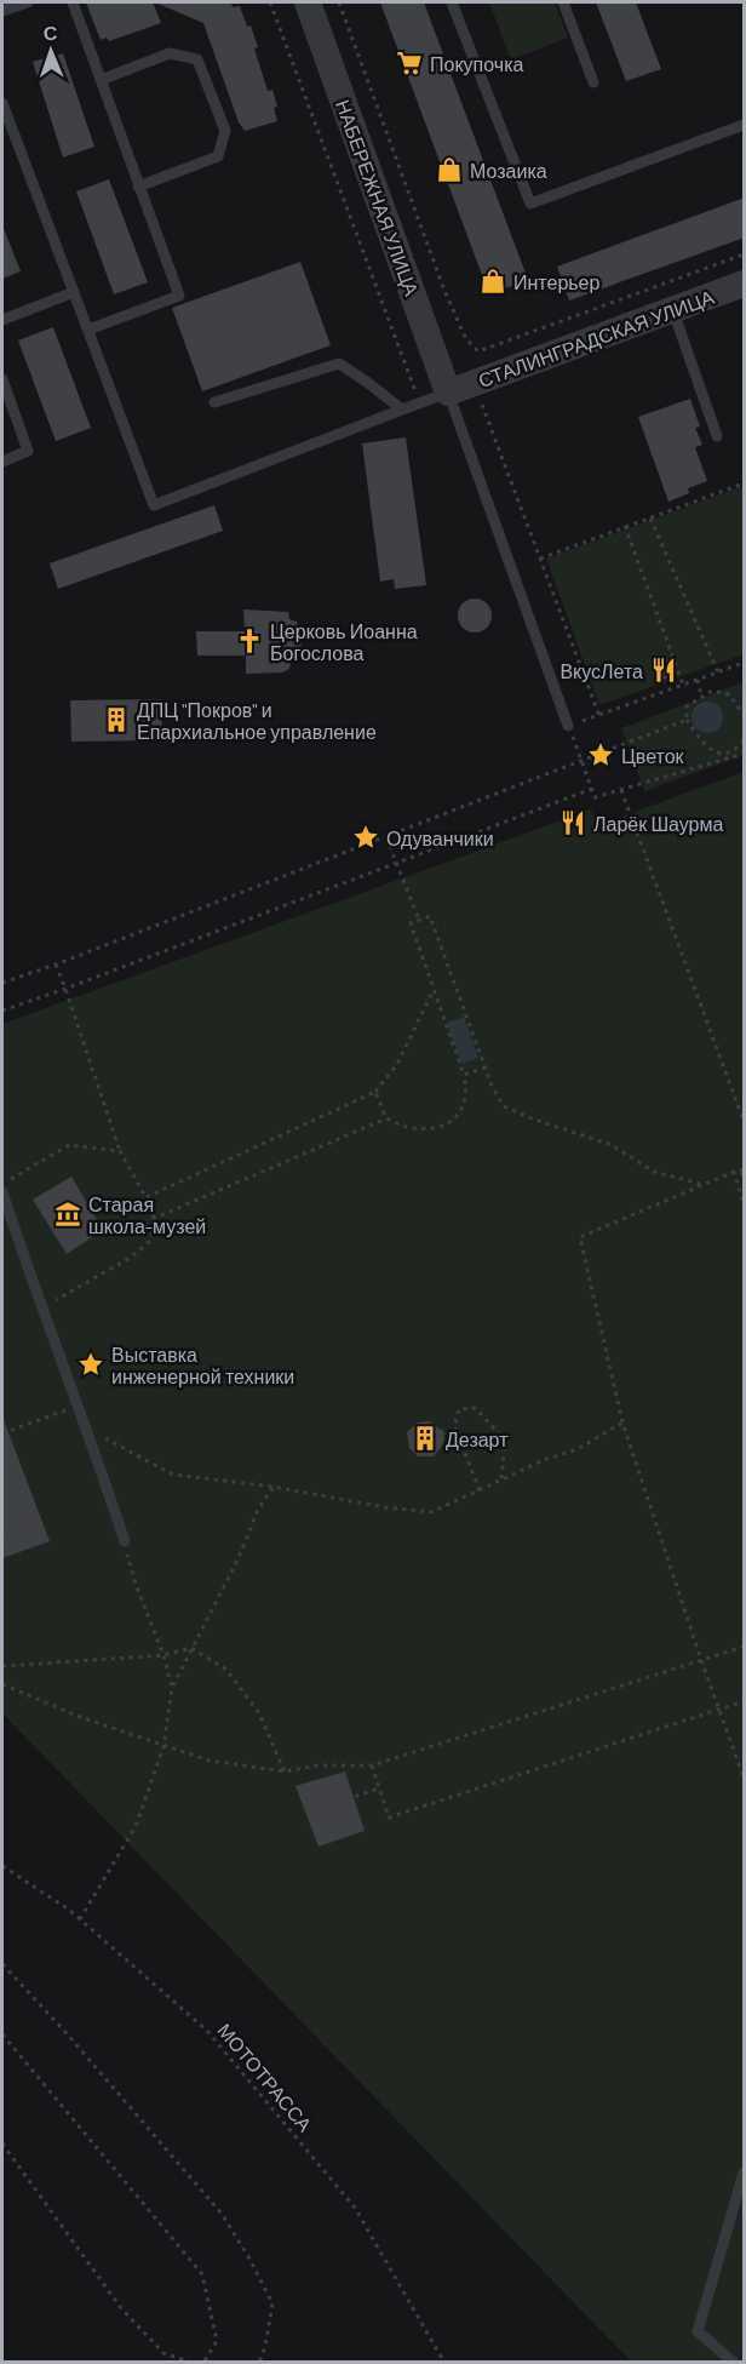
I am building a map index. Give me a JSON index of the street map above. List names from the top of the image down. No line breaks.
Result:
{"streets":{"street":["НАБЕРЕЖНАЯ УЛИЦА","СТАЛИНГРАДСКАЯ УЛИЦА"],"path":["МОТОТРАССА"]},"crossings":[["НАБЕРЕЖНАЯ УЛИЦА","СТАЛИНГРАДСКАЯ УЛИЦА"]],"places":{"supermarket":["Покупочка"],"shop":["Мозаика","Интерьер"],"church":["Церковь Иоанна Богослова"],"restaurant":["ВкусЛета","Ларёк Шаурма"],"building":["ДПЦ \"Покров\" и Епархиальное управление","Дезарт"],"place":["Цветок","Одуванчики","Выставка инженерной техники"],"museum":["Старая школа-музей"]},"north":"top"}
